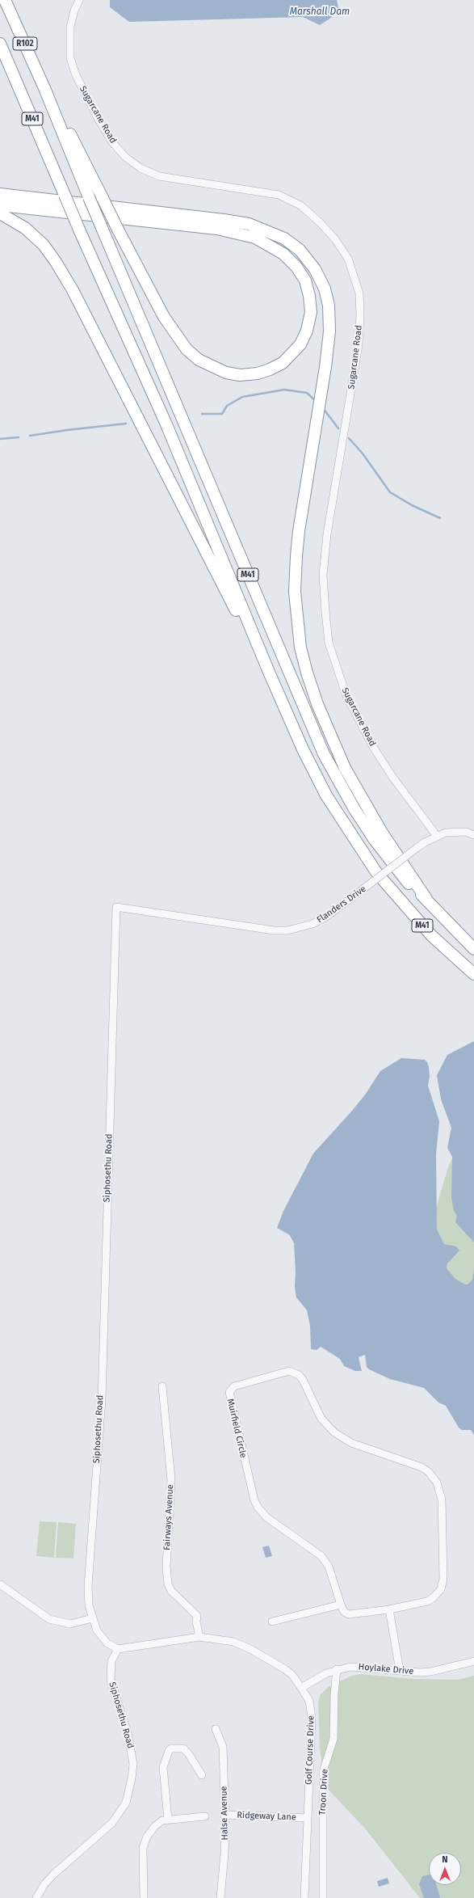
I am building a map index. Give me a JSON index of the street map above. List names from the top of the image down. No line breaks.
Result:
{"streets":{"highway":["R102","M41"],"street":["Sugarcane Road","Flanders Drive","Siphosethu Road","Muirfield Circle","Fairways Avenue","Hoylake Drive","Golf Course Drive","Troon Drive","Halse Avenue","Ridgeway Lane"]},"crossings":[["R102","M41"],["Sugarcane Road","Flanders Drive"],["Flanders Drive","Siphosethu Road"],["Siphosethu Road","Golf Course Drive"],["Fairways Avenue","Golf Course Drive"],["Hoylake Drive","Golf Course Drive"],["Hoylake Drive","Troon Drive"],["Golf Course Drive","Ridgeway Lane"],["Halse Avenue","Ridgeway Lane"]],"water":["Marshall Dam"],"north":"top"}
